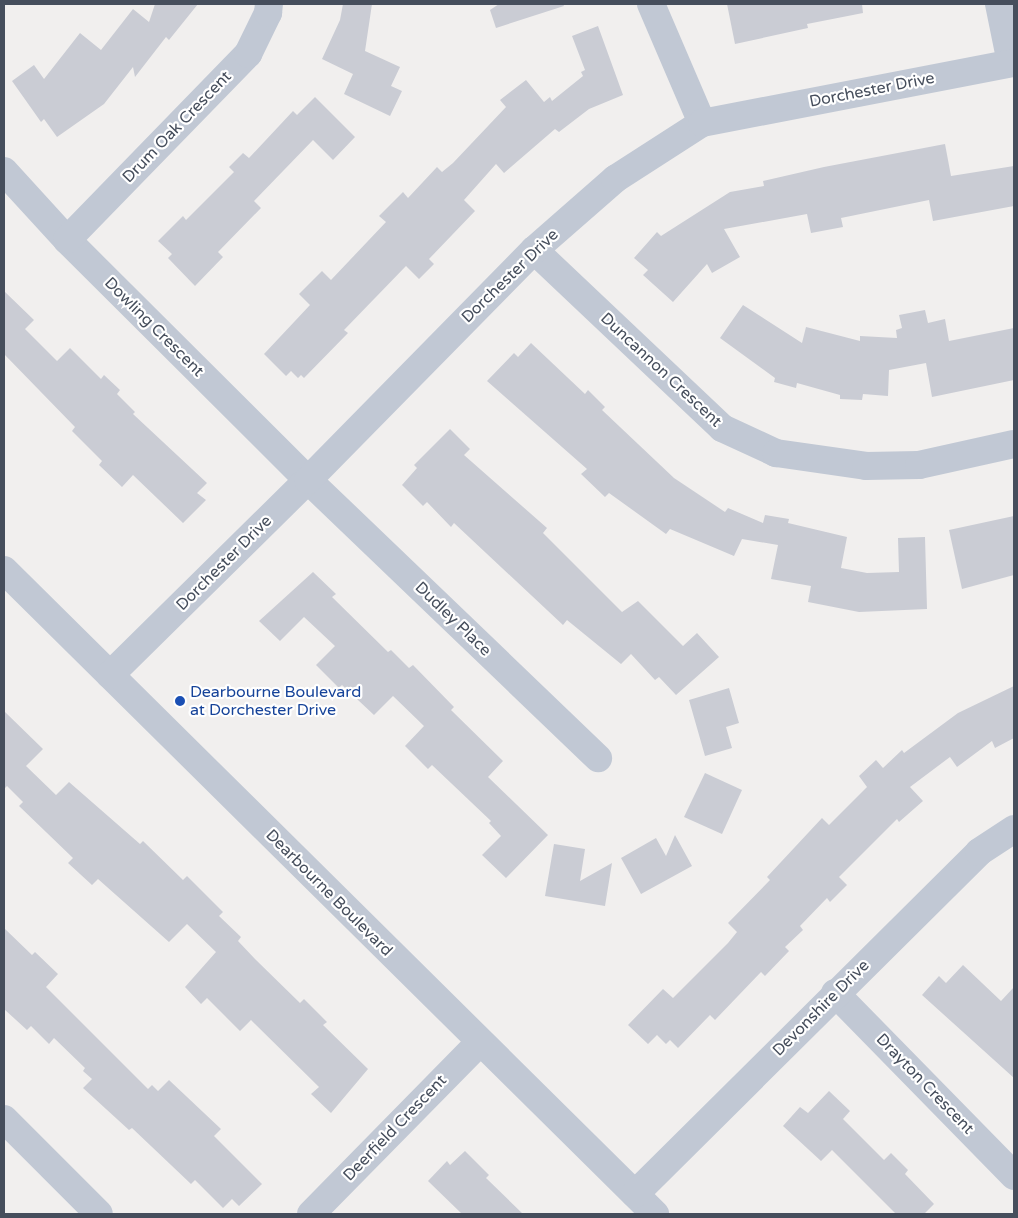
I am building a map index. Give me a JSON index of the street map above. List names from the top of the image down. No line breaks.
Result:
{"streets":{"street":["Dorchester Drive","Drum Oak Crescent","Dowling Crescent","Duncannon Crescent","Dudley Place","Dearbourne Boulevard","Devonshire Drive","Drayton Crescent","Deerfield Crescent"]},"crossings":[["Dorchester Drive","Dowling Crescent"],["Dorchester Drive","Duncannon Crescent"],["Dorchester Drive","Dudley Place"],["Dorchester Drive","Dearbourne Boulevard"],["Drum Oak Crescent","Dowling Crescent"],["Dowling Crescent","Dudley Place"],["Dearbourne Boulevard","Devonshire Drive"],["Dearbourne Boulevard","Deerfield Crescent"],["Devonshire Drive","Drayton Crescent"]],"places":["Dearbourne Boulevard at Dorchester Drive"]}
